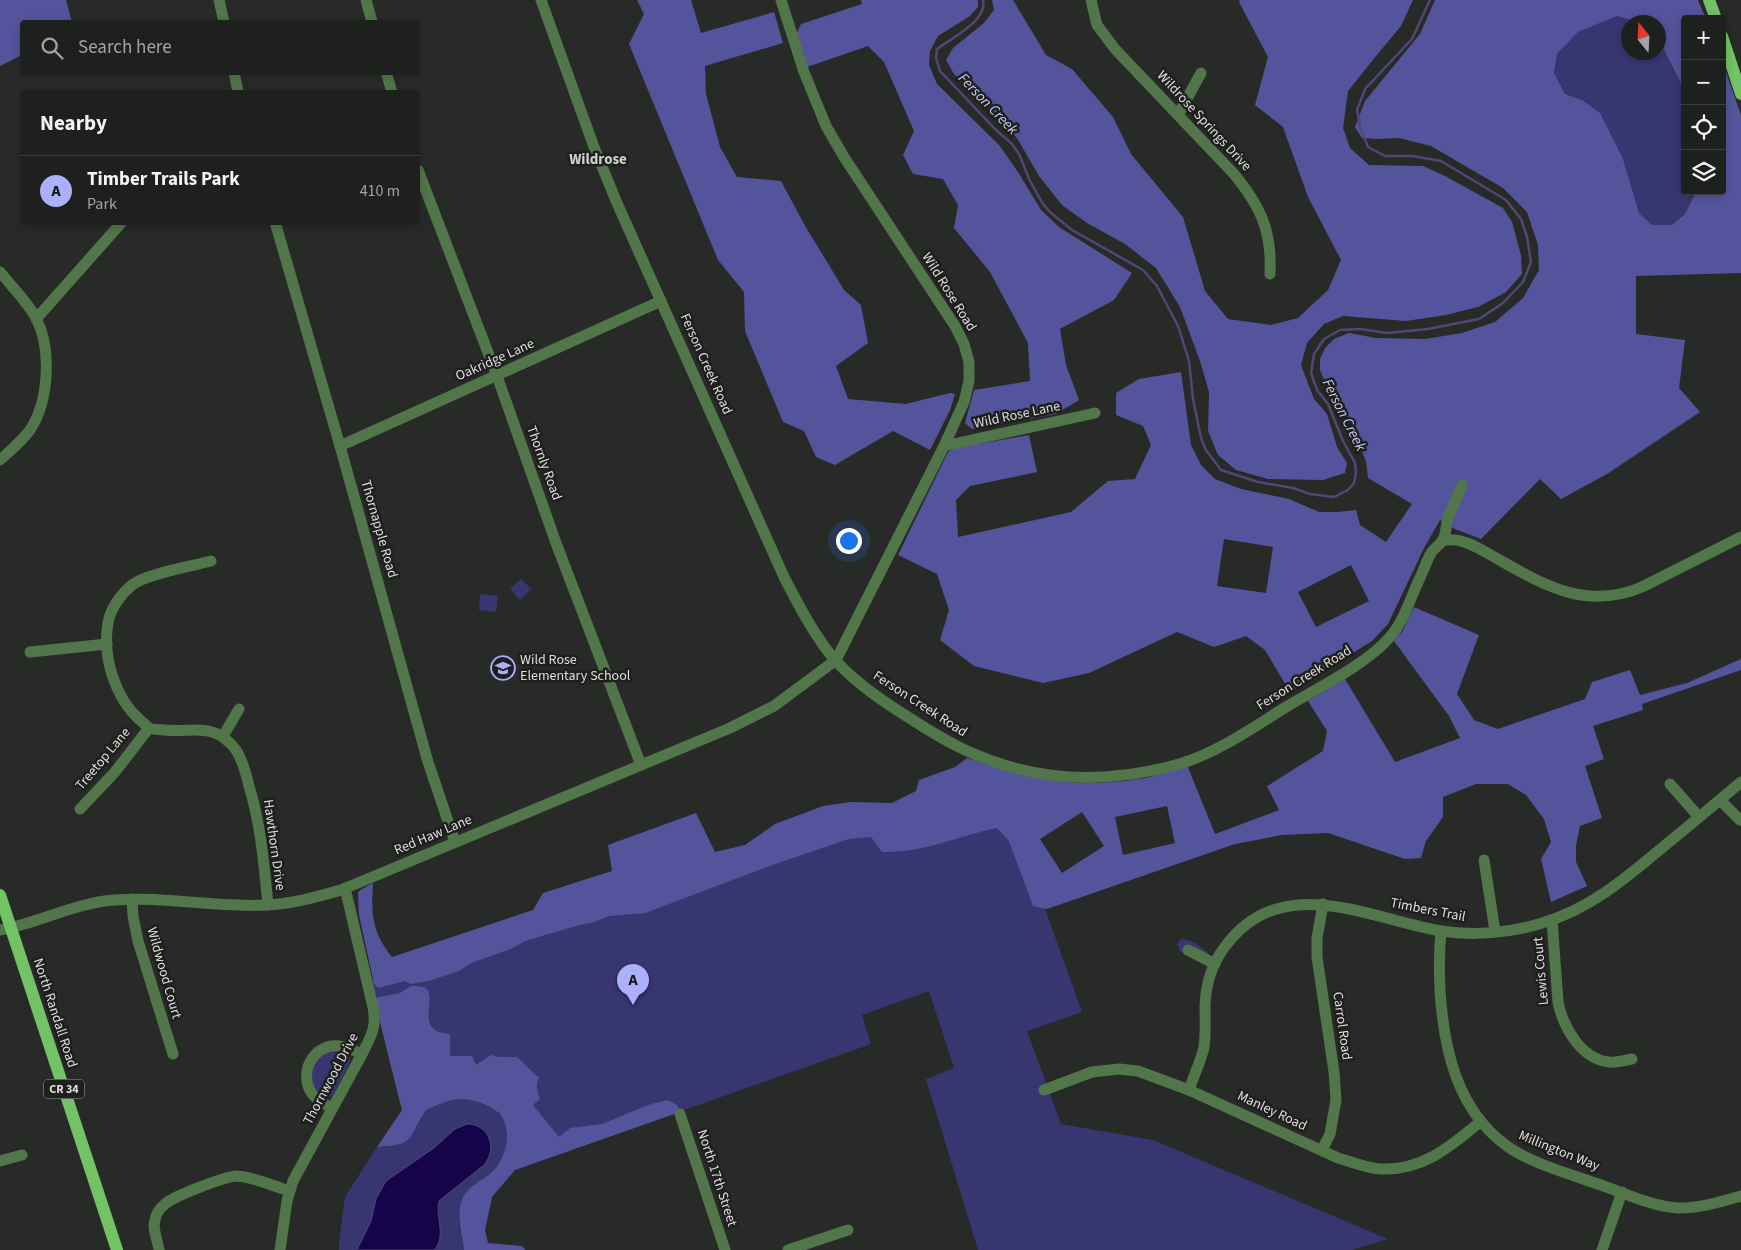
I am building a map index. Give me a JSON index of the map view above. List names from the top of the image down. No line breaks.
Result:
{"streets":{"main road":["North Randall Road","CR 34"],"street":["Wildrose Springs Drive","Wild Rose Road","Oakridge Lane","Ferson Creek Road","Wild Rose Lane","Thornly Road","Thornapple Road","Treetop Lane","Red Haw Lane","Hawthorn Drive","Timbers Trail","Lewis Court","Wildwood Court","Carrol Road","Thornwood Drive","Manley Road","Millington Way","North 17th Street"]},"crossings":[["Wild Rose Road","Ferson Creek Road"],["Wild Rose Road","Wild Rose Lane"],["Wild Rose Road","Red Haw Lane"],["Oakridge Lane","Ferson Creek Road"],["Oakridge Lane","Thornly Road"],["Oakridge Lane","Thornapple Road"],["Ferson Creek Road","Red Haw Lane"],["Thornly Road","Red Haw Lane"],["Thornapple Road","Red Haw Lane"],["Red Haw Lane","Hawthorn Drive"],["Red Haw Lane","Wildwood Court"],["Red Haw Lane","North Randall Road"],["Red Haw Lane","Thornwood Drive"],["Red Haw Lane","CR 34"],["Timbers Trail","Lewis Court"],["Timbers Trail","Carrol Road"],["Timbers Trail","Manley Road"],["Timbers Trail","Millington Way"],["North Randall Road","CR 34"],["Carrol Road","Manley Road"],["Manley Road","Millington Way"]],"districts":["Wildrose"],"water":["Ferson Creek"],"places":{"school or university":["Wild Rose Elementary School"]},"north":"top","page":{"map_buttons":["+","−"],"search":"Search here","heading":"Nearby","list":[{"mark":"A","name":"Timber Trails Park","note":"Park","value":"410 m"}],"pins":"A"}}
